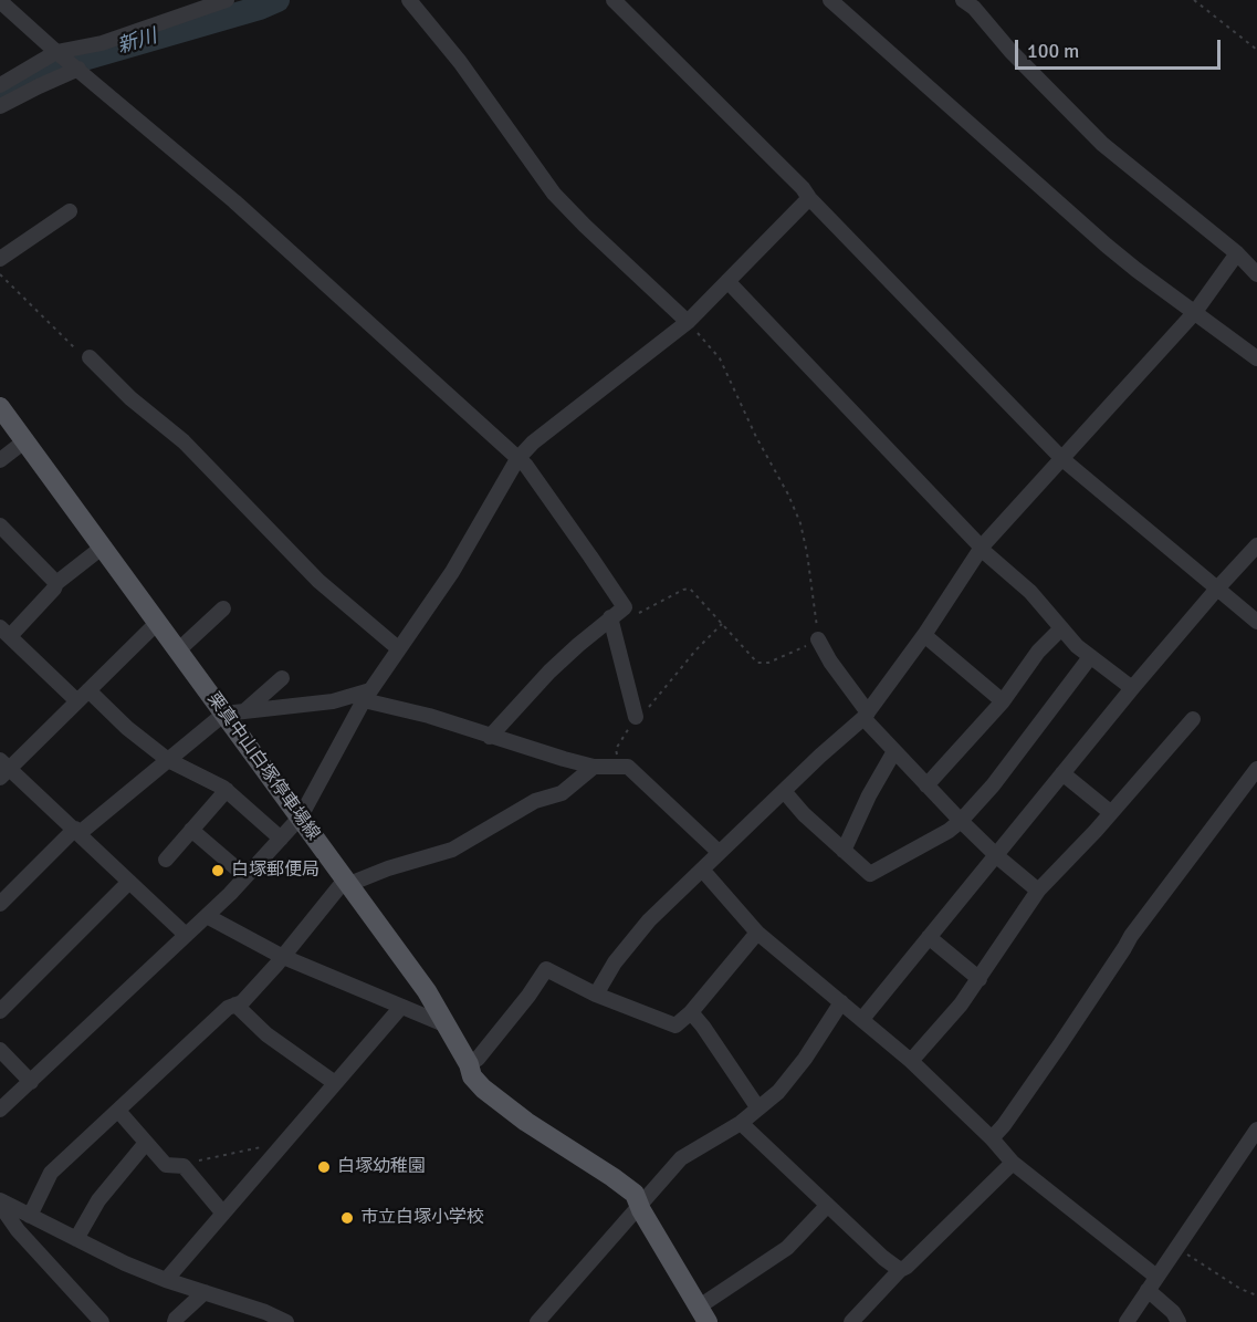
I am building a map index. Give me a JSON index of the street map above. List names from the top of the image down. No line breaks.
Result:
{"streets":{"main road":["栗真中山白塚停車場線"]},"water":["新川"],"places":["白塚郵便局","白塚幼稚園","市立白塚小学校"],"scale_bar":"100 m"}
